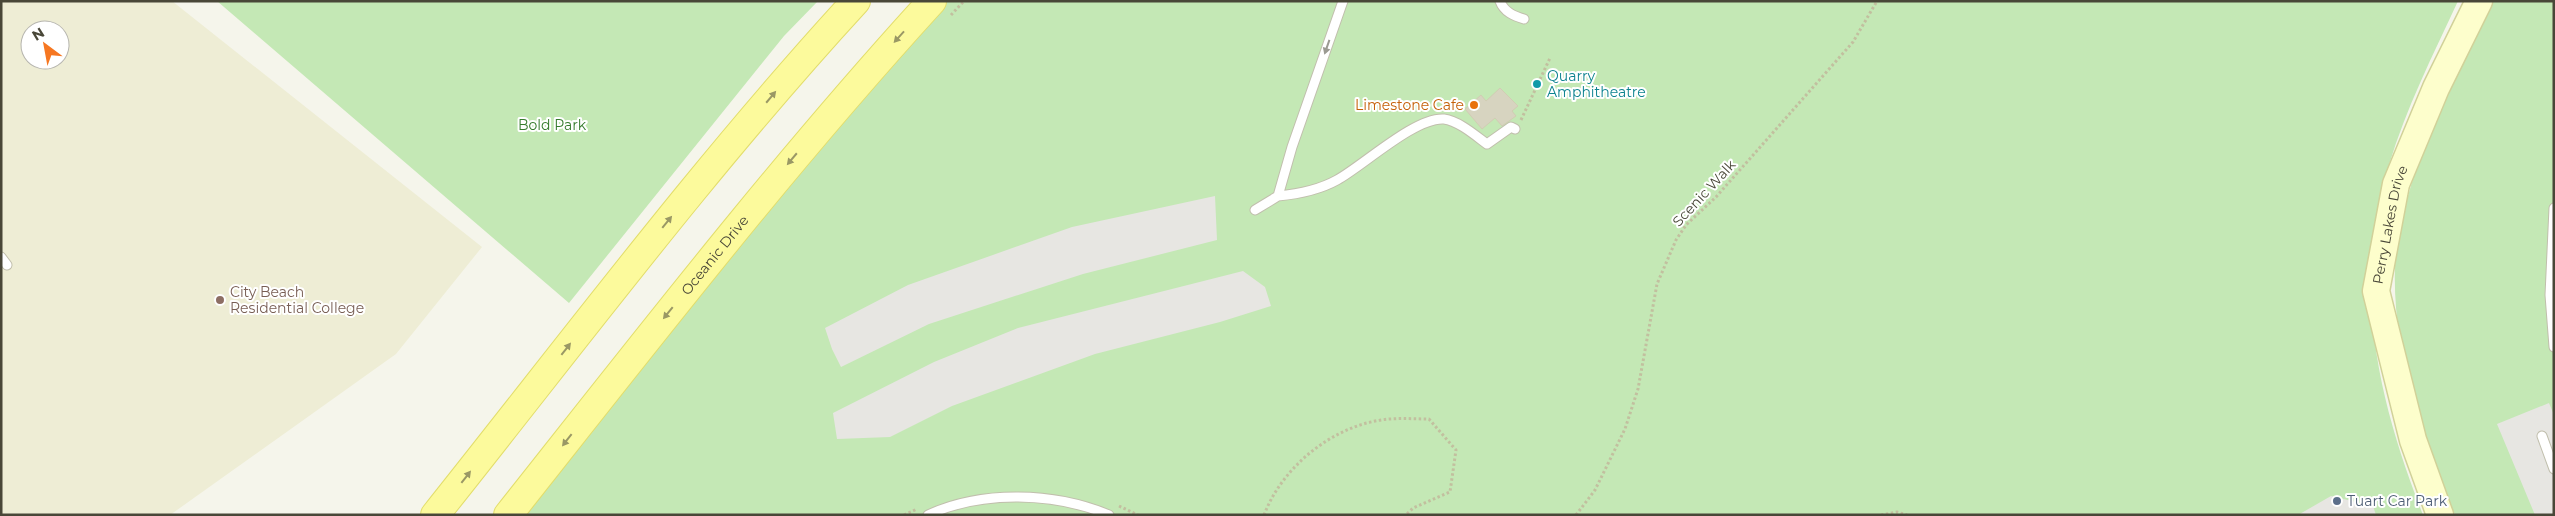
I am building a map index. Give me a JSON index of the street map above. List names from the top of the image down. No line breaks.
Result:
{"streets":{"main road":["Oceanic Drive"],"street":["Perry Lakes Drive"],"path":["Scenic Walk"]},"parks":["Bold Park"],"places":["Quarry Amphitheatre","Limestone Cafe","City Beach Residential College","Tuart Car Park"],"north":"top left"}
